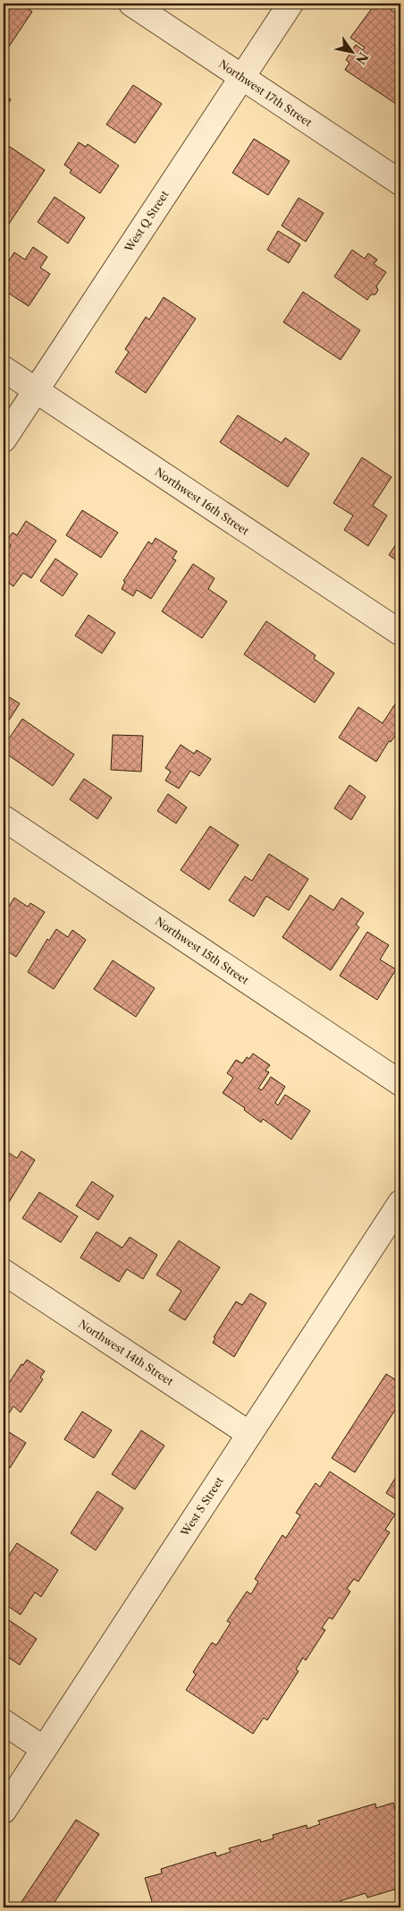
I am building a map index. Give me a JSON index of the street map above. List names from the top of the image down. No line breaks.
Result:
{"streets":{"street":["Northwest 17th Street","West Q Street","Northwest 16th Street","Northwest 15th Street","Northwest 14th Street","West S Street"]},"crossings":[["Northwest 17th Street","West Q Street"],["West Q Street","Northwest 16th Street"],["Northwest 14th Street","West S Street"]],"north":"bottom right"}
